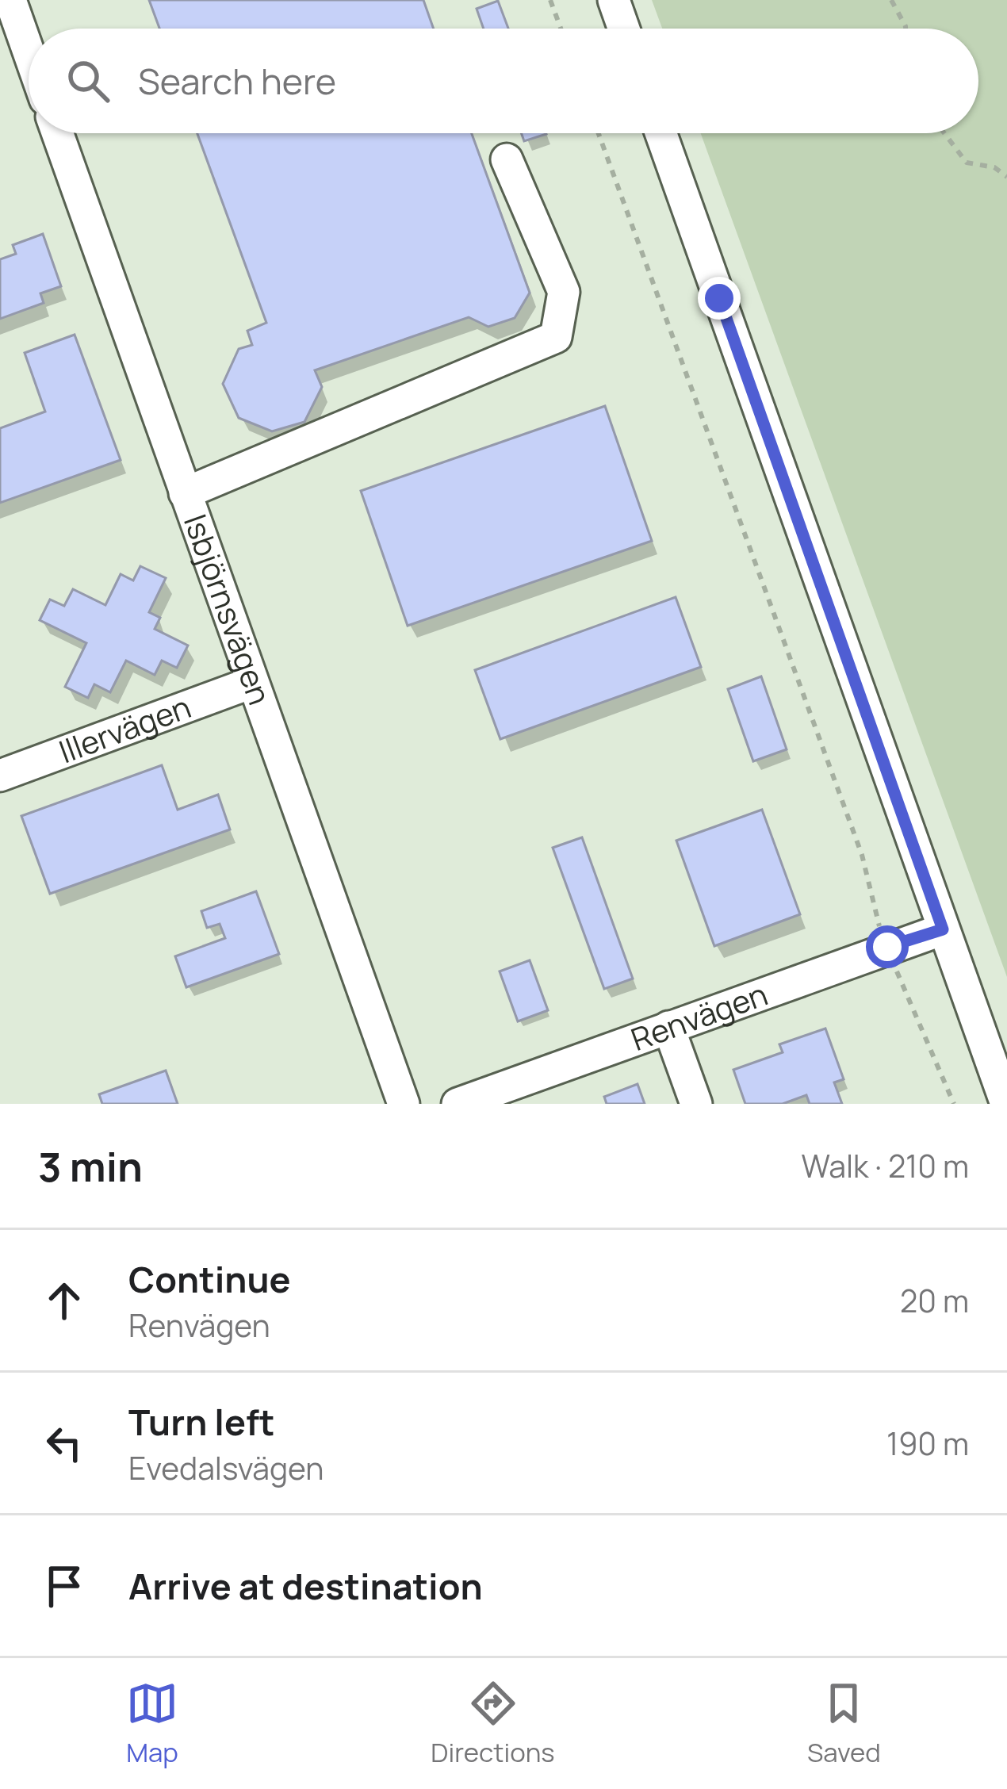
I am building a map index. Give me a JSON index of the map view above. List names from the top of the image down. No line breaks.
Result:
{"streets":{"street":["Isbjörnsvägen","Illervägen","Renvägen"]},"crossings":[["Isbjörnsvägen","Illervägen"]],"page":{"search":"Search here","heading":["3 min","Walk · 210 m"],"list":[["Continue","Renvägen","20 m"],["Turn left","Evedalsvägen","190 m"],"Arrive at destination"],"nav":["Map","Directions","Saved"]}}
